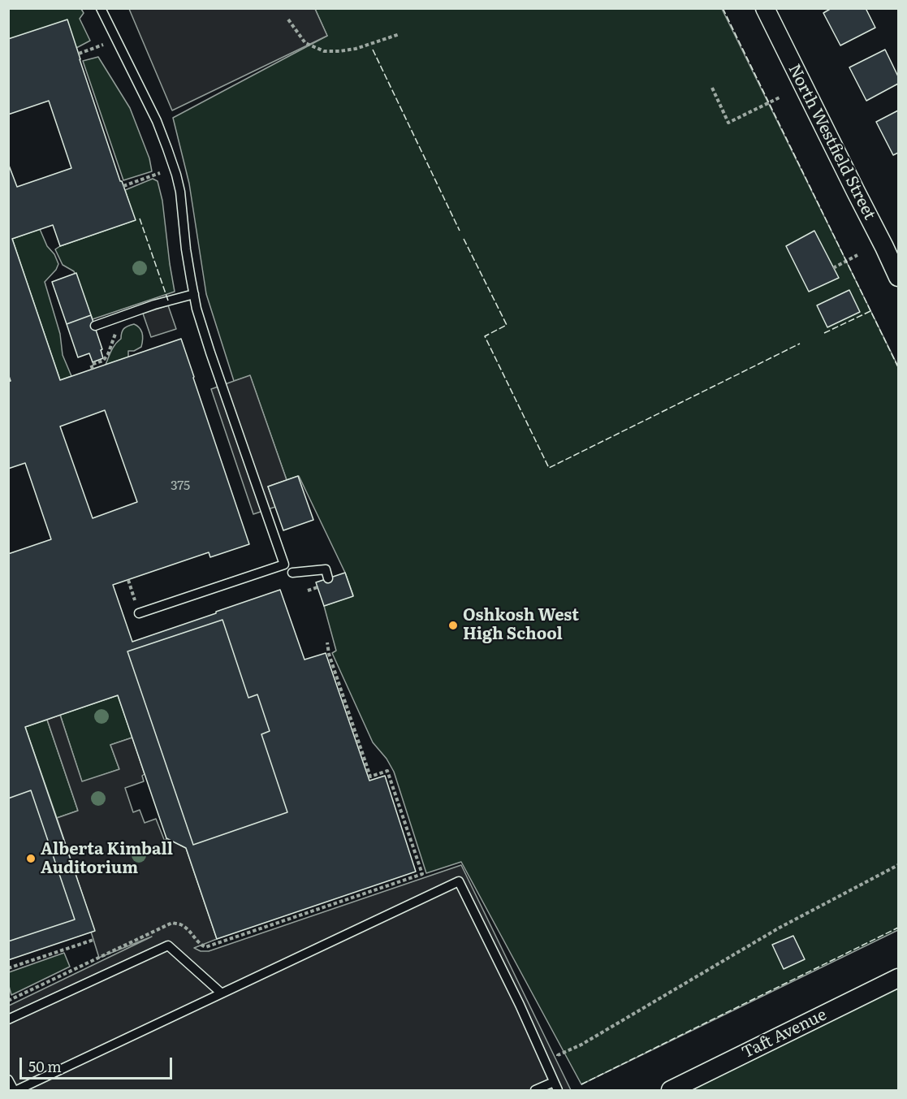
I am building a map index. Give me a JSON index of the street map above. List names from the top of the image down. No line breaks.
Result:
{"streets":{"street":["North Westfield Street","Taft Avenue"]},"places":["Oshkosh West High School","Alberta Kimball Auditorium"],"house_numbers":["375"],"scale_bar":"50 m"}
